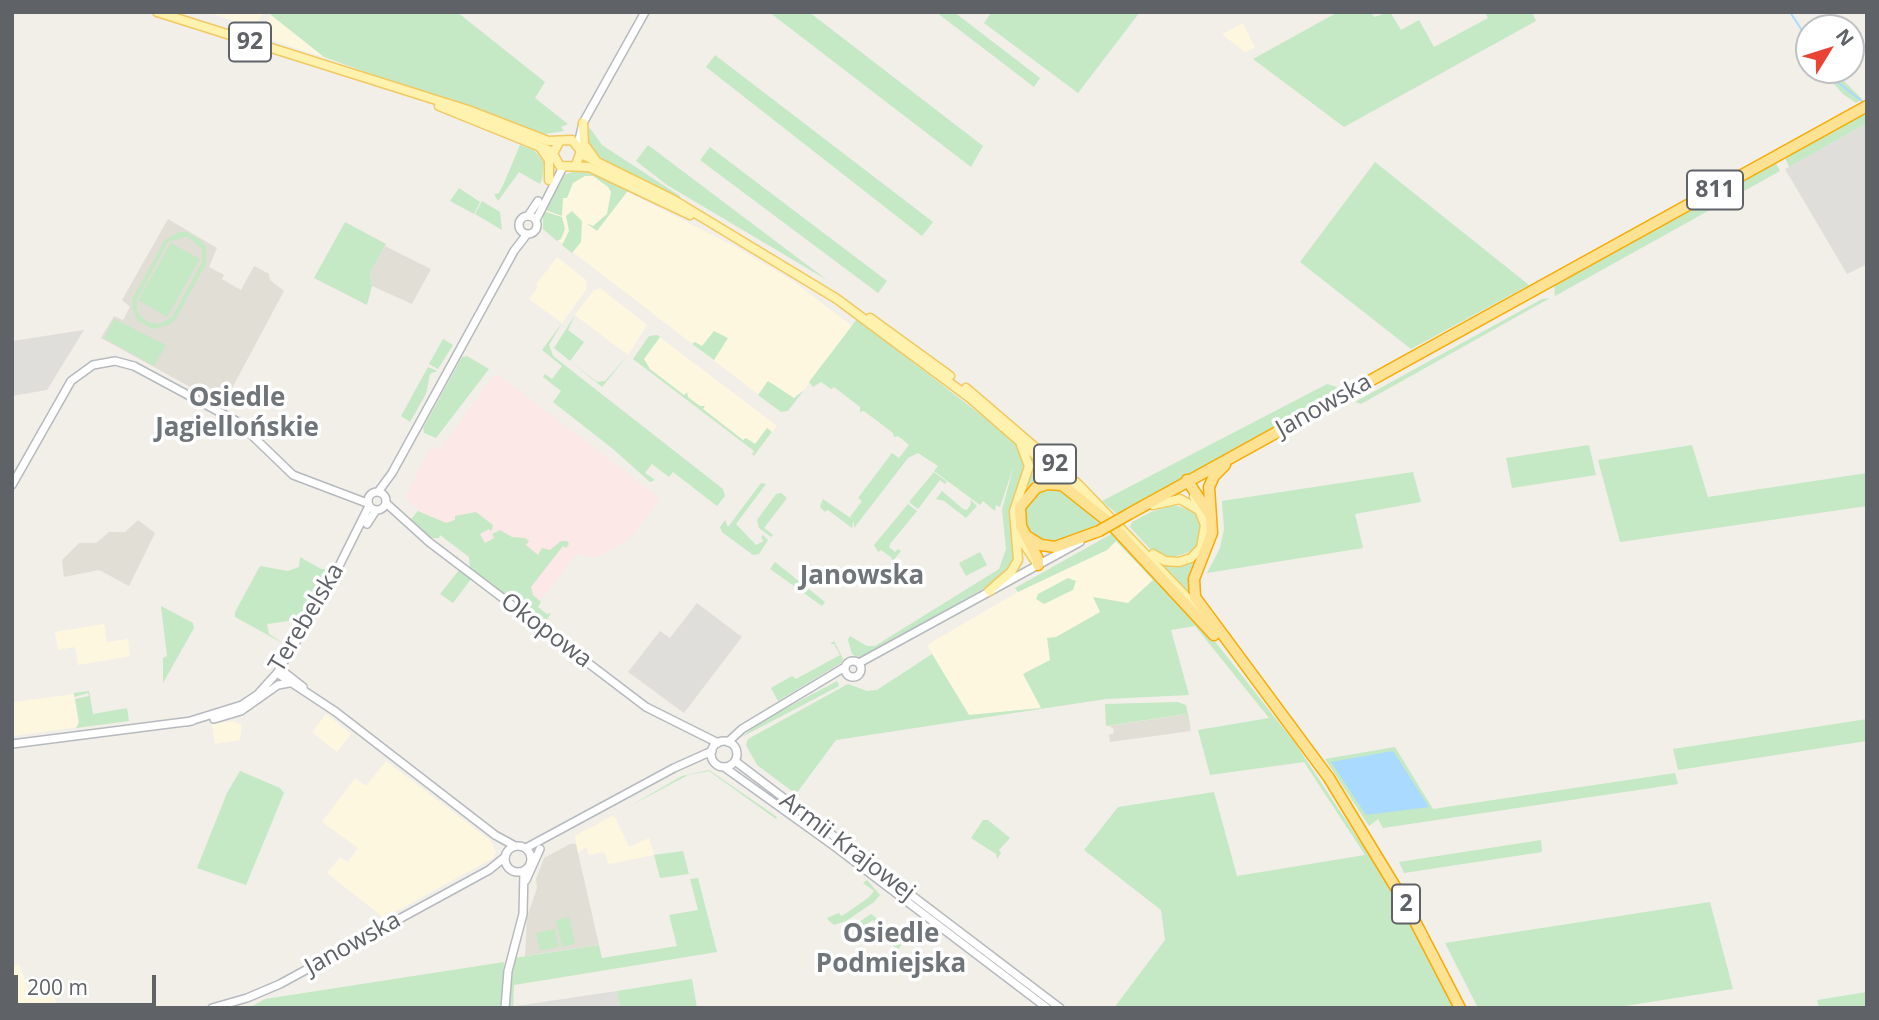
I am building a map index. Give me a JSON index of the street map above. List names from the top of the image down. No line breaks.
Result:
{"streets":{"highway":["811","Janowska","2"],"main road":["92"],"street":["Terebelska","Okopowa","Armii Krajowej"]},"crossings":[["92","2"],["Terebelska","Okopowa"]],"districts":["Osiedle Jagiellońskie","Janowska","Osiedle Podmiejska"],"scale_bar":"200 m","north":"top right"}
